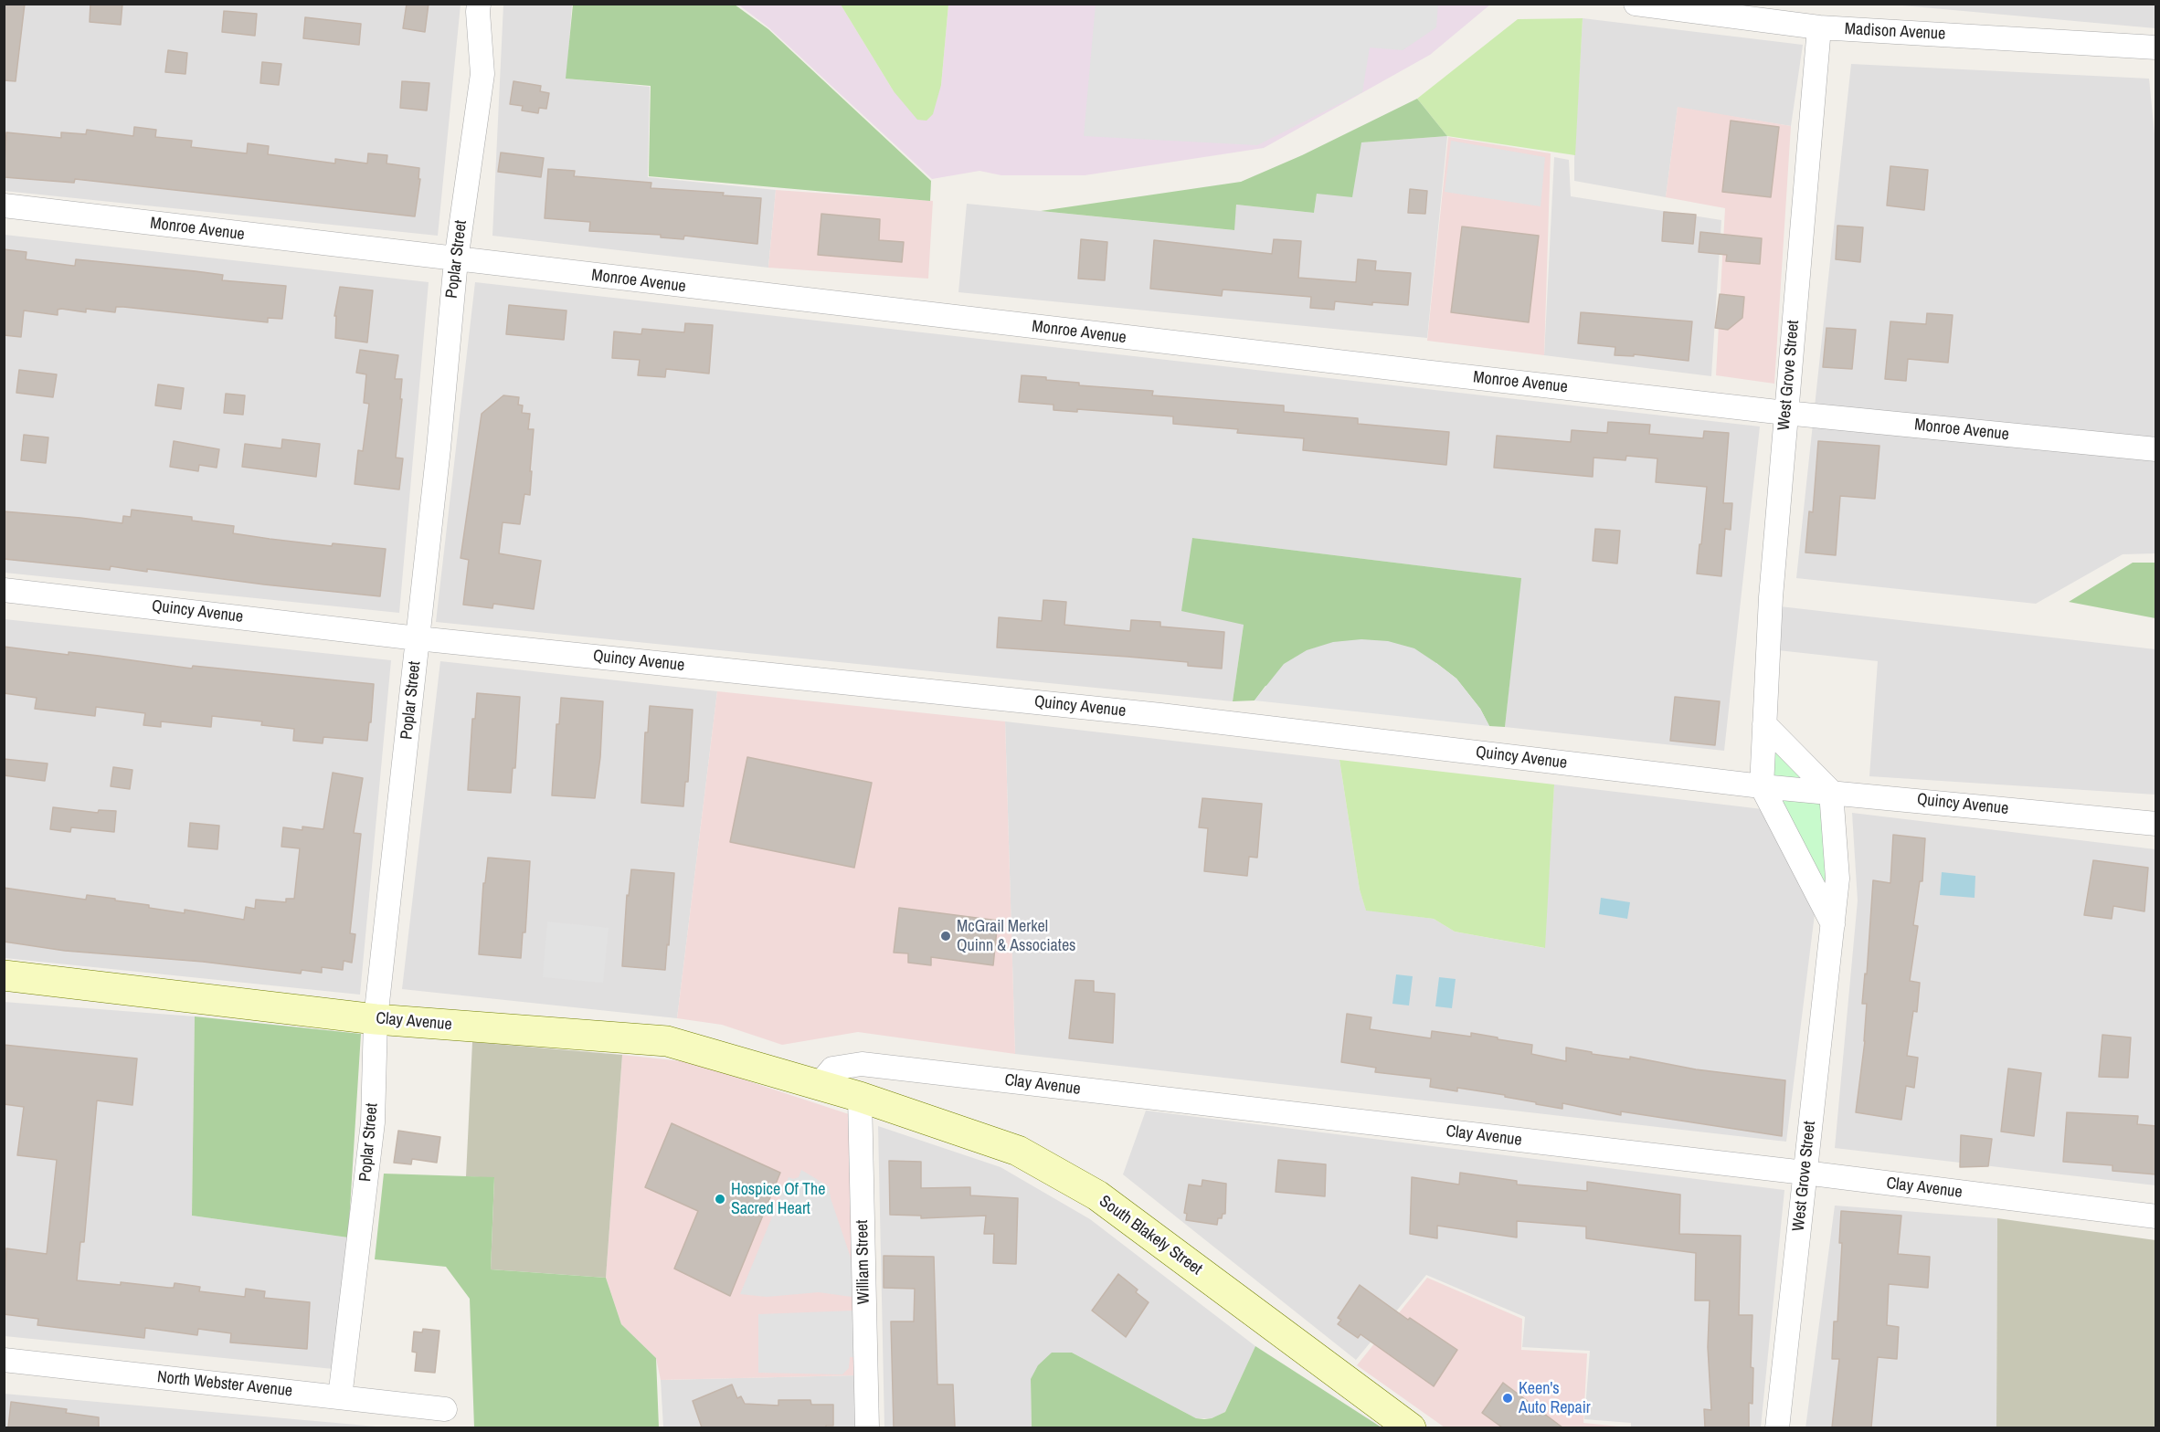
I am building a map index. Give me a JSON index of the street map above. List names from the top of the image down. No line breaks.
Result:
{"streets":{"main road":["Clay Avenue","South Blakely Street"],"street":["Madison Avenue","Monroe Avenue","Poplar Street","West Grove Street","Quincy Avenue","William Street","North Webster Avenue"]},"crossings":[["Madison Avenue","West Grove Street"],["Monroe Avenue","Poplar Street"],["Monroe Avenue","West Grove Street"],["Poplar Street","Quincy Avenue"],["Poplar Street","Clay Avenue"],["Poplar Street","North Webster Avenue"],["West Grove Street","Quincy Avenue"],["West Grove Street","Clay Avenue"],["Clay Avenue","South Blakely Street"],["Clay Avenue","William Street"],["South Blakely Street","William Street"]],"places":["McGrail Merkel Quinn & Associates","Hospice Of The Sacred Heart","Keen's Auto Repair"]}
